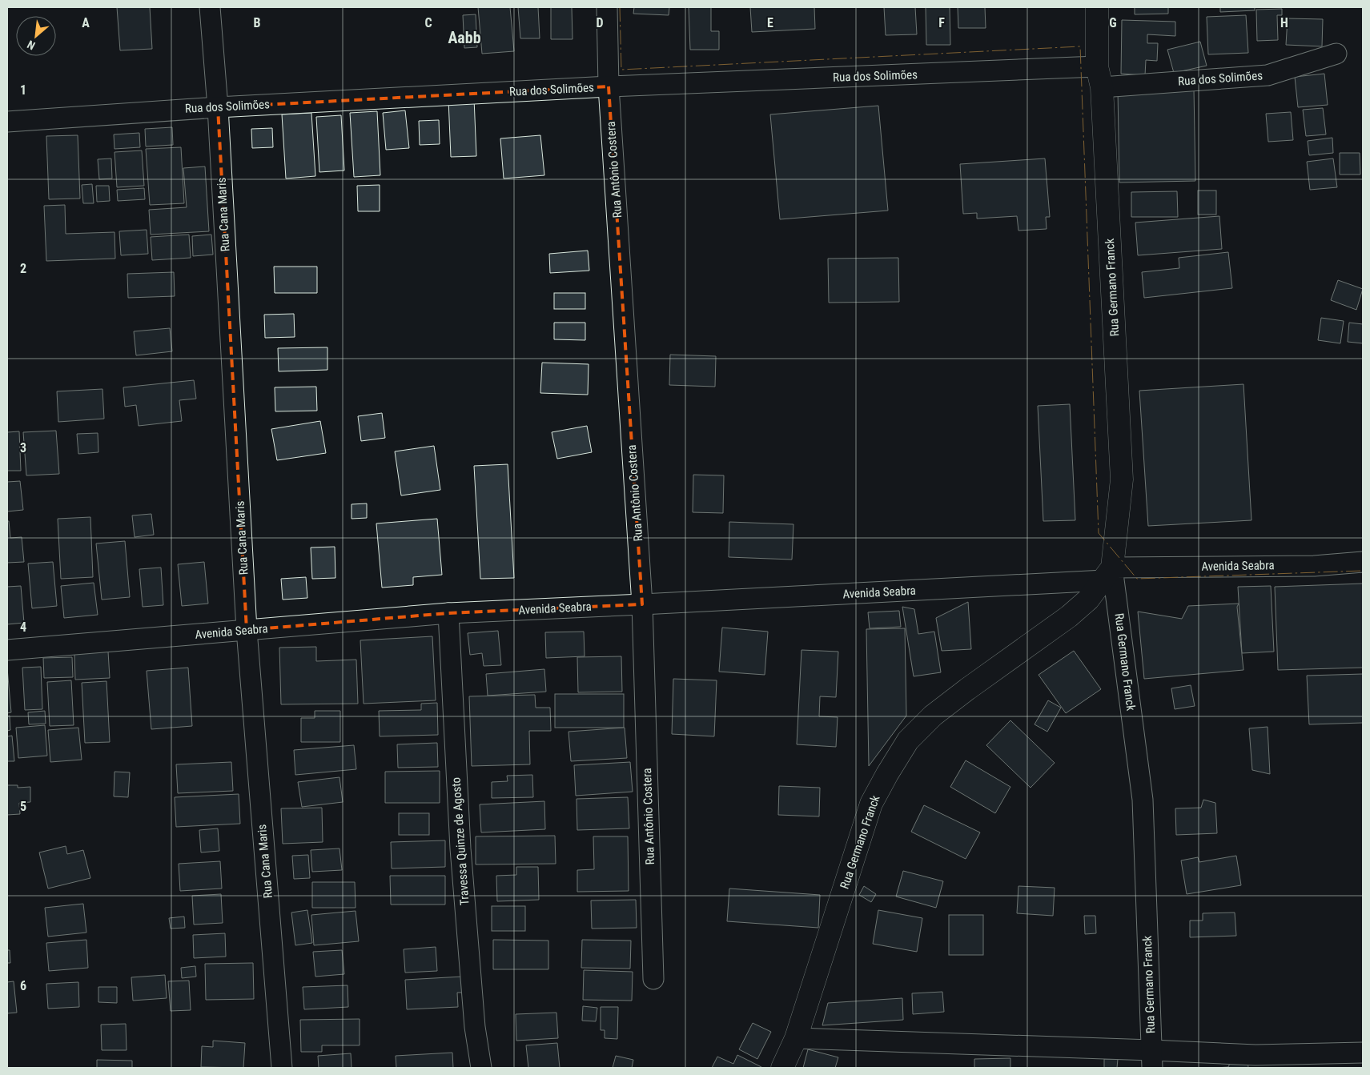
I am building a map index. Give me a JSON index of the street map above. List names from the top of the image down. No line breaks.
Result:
{"streets":{"street":["Rua dos Solimões","Rua Antônio Costera","Rua Cana Maris","Rua Germano Franck","Avenida Seabra","Travessa Quinze de Agosto"]},"crossings":[["Rua dos Solimões","Rua Antônio Costera"],["Rua dos Solimões","Rua Cana Maris"],["Rua dos Solimões","Rua Germano Franck"],["Rua Antônio Costera","Avenida Seabra"],["Rua Cana Maris","Avenida Seabra"],["Rua Germano Franck","Avenida Seabra"],["Avenida Seabra","Travessa Quinze de Agosto"]],"districts":["Aabb"],"north":"bottom left","grid":{"columns":["A","B","C","D","E","F","G","H"],"rows":["1","2","3","4","5","6"]}}
